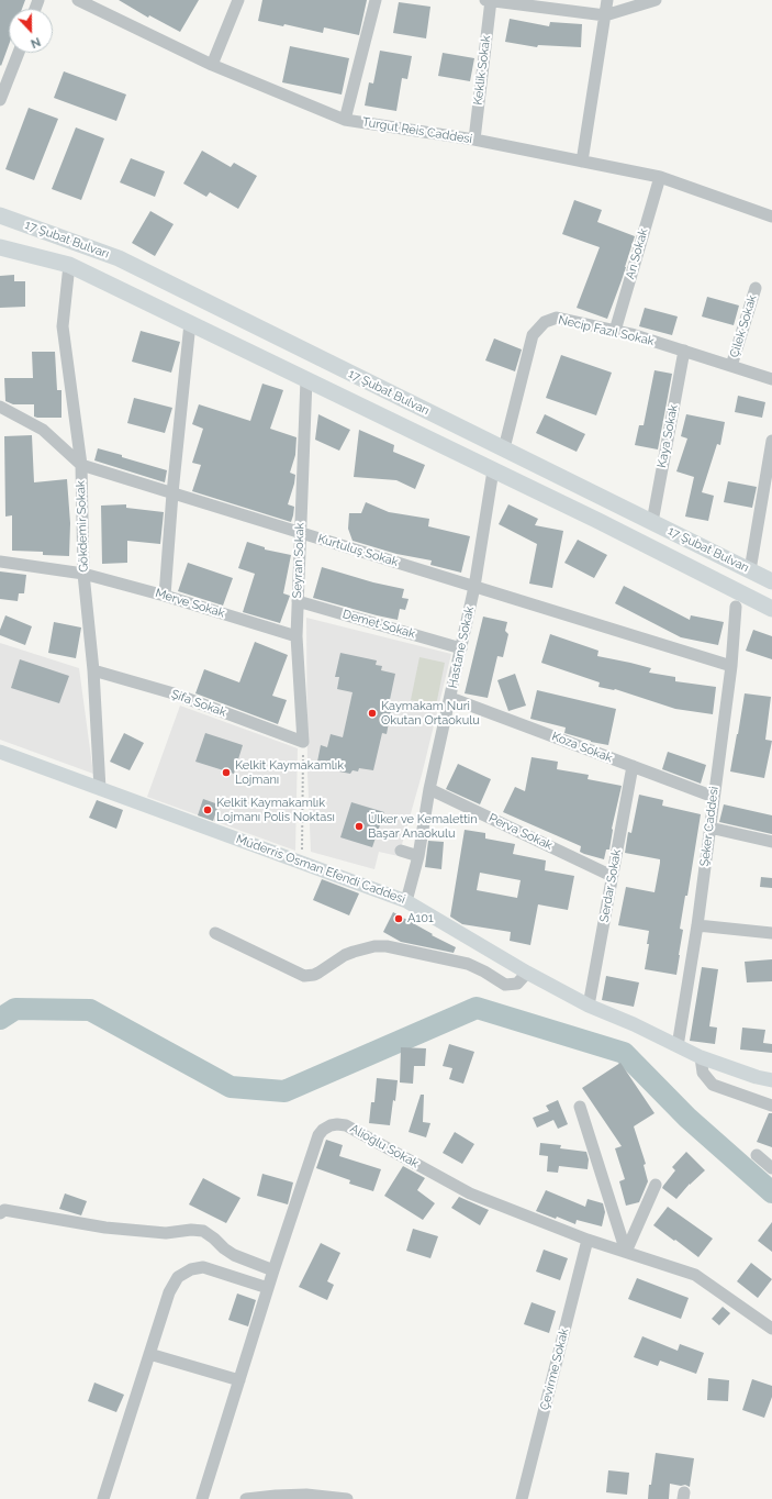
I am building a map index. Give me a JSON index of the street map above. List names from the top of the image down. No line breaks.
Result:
{"streets":{"highway":["17 Şubat Bulvarı"],"main road":["Müderris Osman Efendi Caddesi"],"street":["Keklik Sokak","Turgut Reis Caddesi","Arı Sokak","Çilek Sokak","Necip Fazıl Sokak","Kaya Sokak","Gökdemir Sokak","Kurtuluş Sokak","Seyran Sokak","Merve Sokak","Demet Sokak","Hastane Sokak","Şifa Sokak","Koza Sokak","Şeker Caddesi","Perva Sokak","Serdar Sokak","Alioğlu Sokak","Çevirme Sokak"]},"crossings":[["Keklik Sokak","Turgut Reis Caddesi"],["Turgut Reis Caddesi","Arı Sokak"],["17 Şubat Bulvarı","Necip Fazıl Sokak"],["17 Şubat Bulvarı","Kaya Sokak"],["17 Şubat Bulvarı","Gökdemir Sokak"],["17 Şubat Bulvarı","Seyran Sokak"],["17 Şubat Bulvarı","Hastane Sokak"],["Arı Sokak","Necip Fazıl Sokak"],["Çilek Sokak","Necip Fazıl Sokak"],["Necip Fazıl Sokak","Kaya Sokak"],["Gökdemir Sokak","Kurtuluş Sokak"],["Gökdemir Sokak","Merve Sokak"],["Gökdemir Sokak","Şifa Sokak"],["Gökdemir Sokak","Müderris Osman Efendi Caddesi"],["Kurtuluş Sokak","Seyran Sokak"],["Kurtuluş Sokak","Hastane Sokak"],["Kurtuluş Sokak","Şeker Caddesi"],["Seyran Sokak","Merve Sokak"],["Seyran Sokak","Demet Sokak"],["Seyran Sokak","Şifa Sokak"],["Demet Sokak","Hastane Sokak"],["Hastane Sokak","Koza Sokak"],["Hastane Sokak","Perva Sokak"],["Hastane Sokak","Müderris Osman Efendi Caddesi"],["Koza Sokak","Şeker Caddesi"],["Koza Sokak","Serdar Sokak"],["Şeker Caddesi","Müderris Osman Efendi Caddesi"],["Perva Sokak","Serdar Sokak"],["Müderris Osman Efendi Caddesi","Serdar Sokak"],["Alioğlu Sokak","Çevirme Sokak"]],"places":["Kaymakam Nuri Okutan Ortaokulu","Kelkit Kaymakamlık Lojmanı","Kelkit Kaymakamlık Lojmanı Polis Noktası","Ülker ve Kemalettin Başar Anaokulu","A101"],"north":"bottom"}
